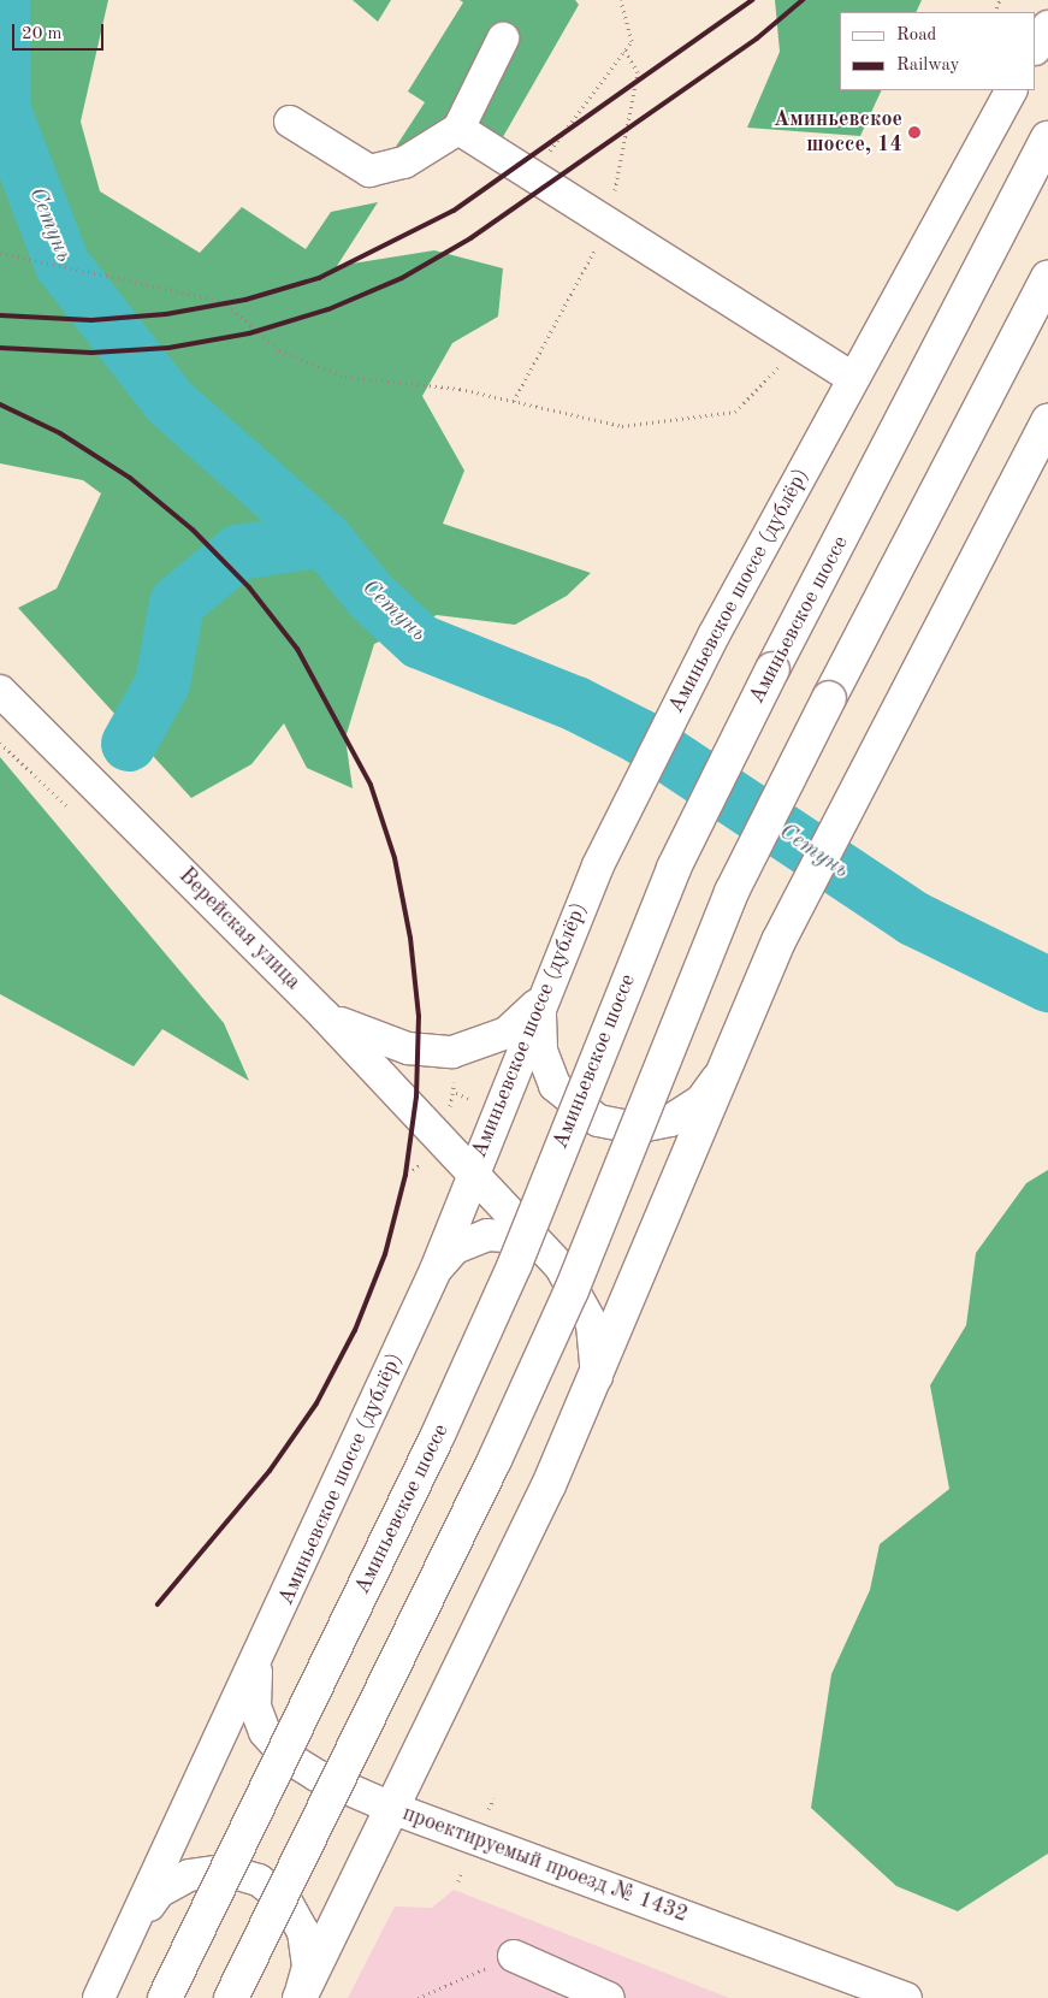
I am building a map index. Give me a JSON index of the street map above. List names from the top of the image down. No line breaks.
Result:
{"streets":{"main road":["Аминьевское шоссе"],"street":["Аминьевское шоссе (дублёр)","Верейская улица","проектируемый проезд № 1432"]},"crossings":[["Аминьевское шоссе (дублёр)","Верейская улица"],["Аминьевское шоссе (дублёр)","проектируемый проезд № 1432"]],"water":["Сетунь"],"places":["Аминьевское шоссе, 14"],"legend":["Road","Railway"],"scale_bar":"20 m"}
